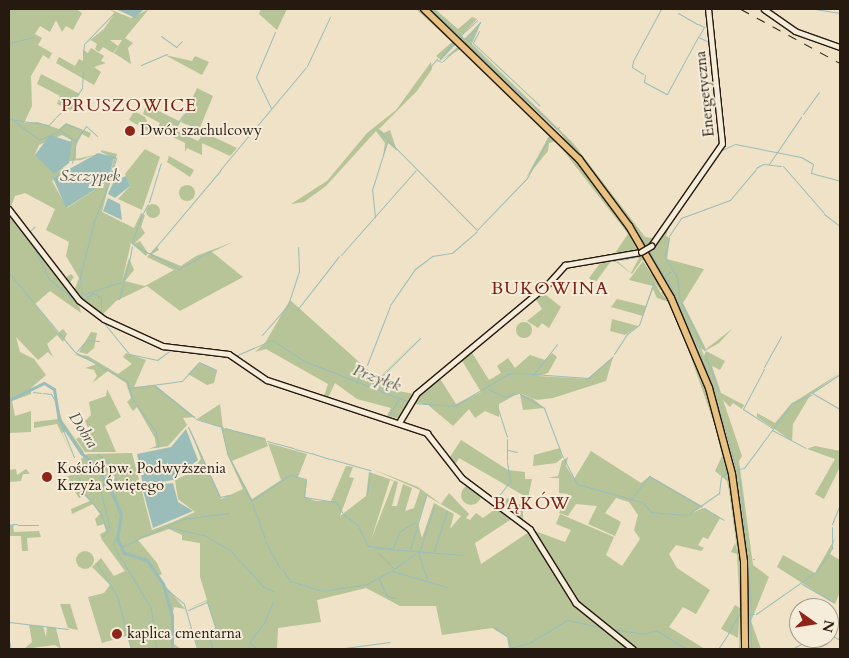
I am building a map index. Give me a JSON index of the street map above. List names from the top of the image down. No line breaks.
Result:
{"streets":{"street":["Energetyczna"]},"districts":["PRUSZOWICE","BUKOWINA","BĄKÓW"],"water":["Szczypek","Przyłęk","Dobra"],"places":["Dwór szachulcowy","Kościół pw. Podwyższenia Krzyża Świętego","kaplica cmentarna"],"north":"right"}
